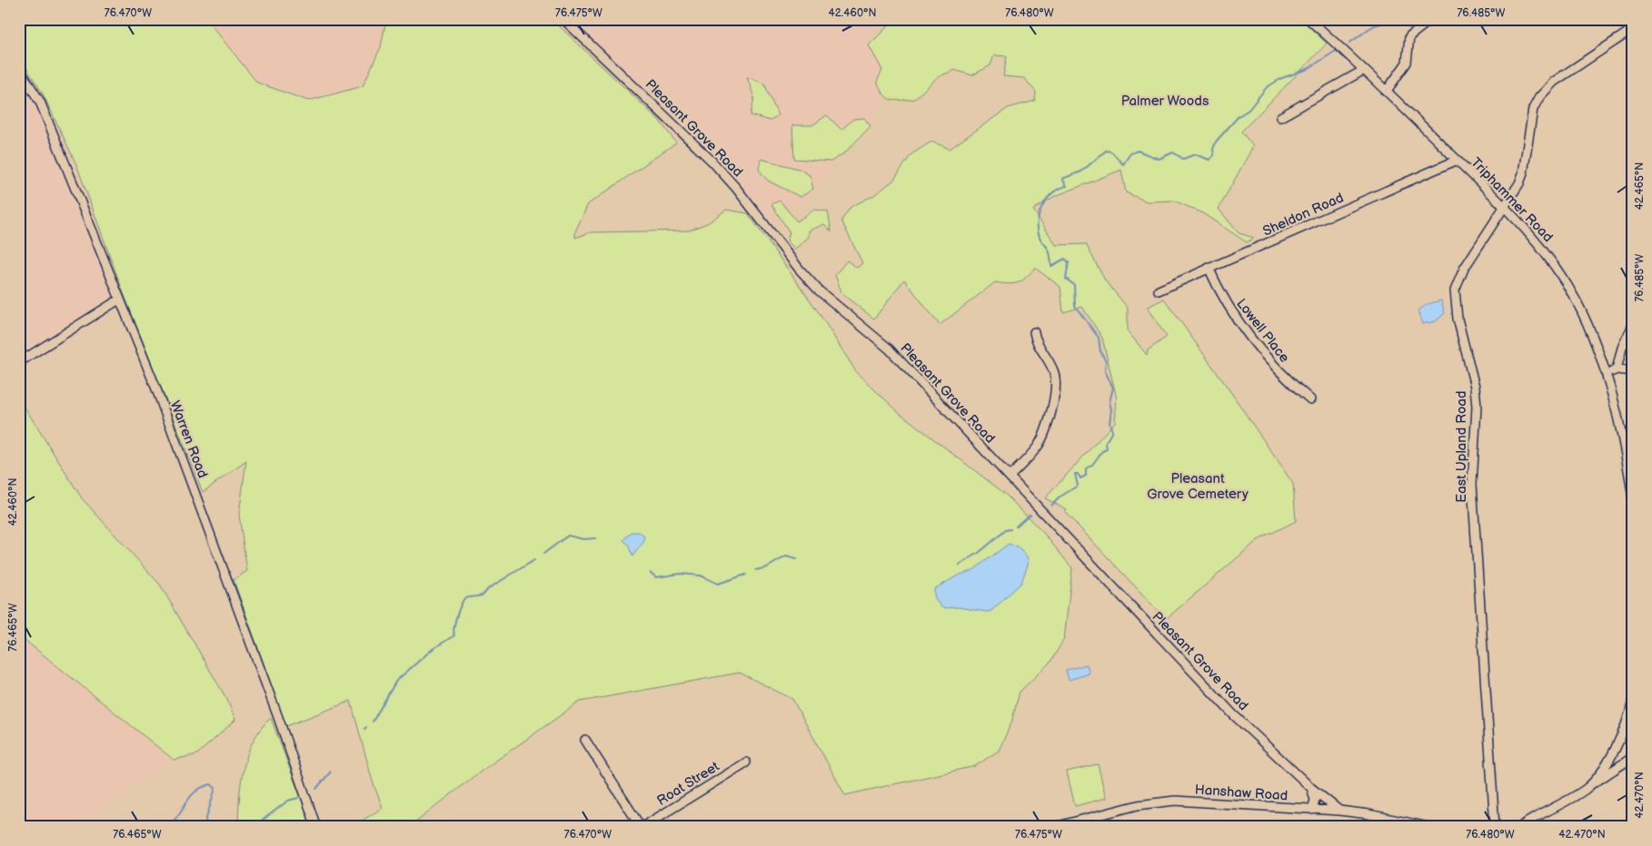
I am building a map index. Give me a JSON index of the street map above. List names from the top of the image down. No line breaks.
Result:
{"streets":{"street":["Pleasant Grove Road","Triphammer Road","Sheldon Road","Lowell Place","Warren Road","East Upland Road","Roat Street","Hanshaw Road"]},"crossings":[["Pleasant Grove Road","Hanshaw Road"],["Triphammer Road","Sheldon Road"],["Triphammer Road","East Upland Road"],["Sheldon Road","Lowell Place"]],"parks":["Palmer Woods","Pleasant Grove Cemetery"],"coordinates":["76.470°W","76.475°W","42.460°N","76.480°W","76.485°W","42.465°N","76.465°W","42.470°N"]}
